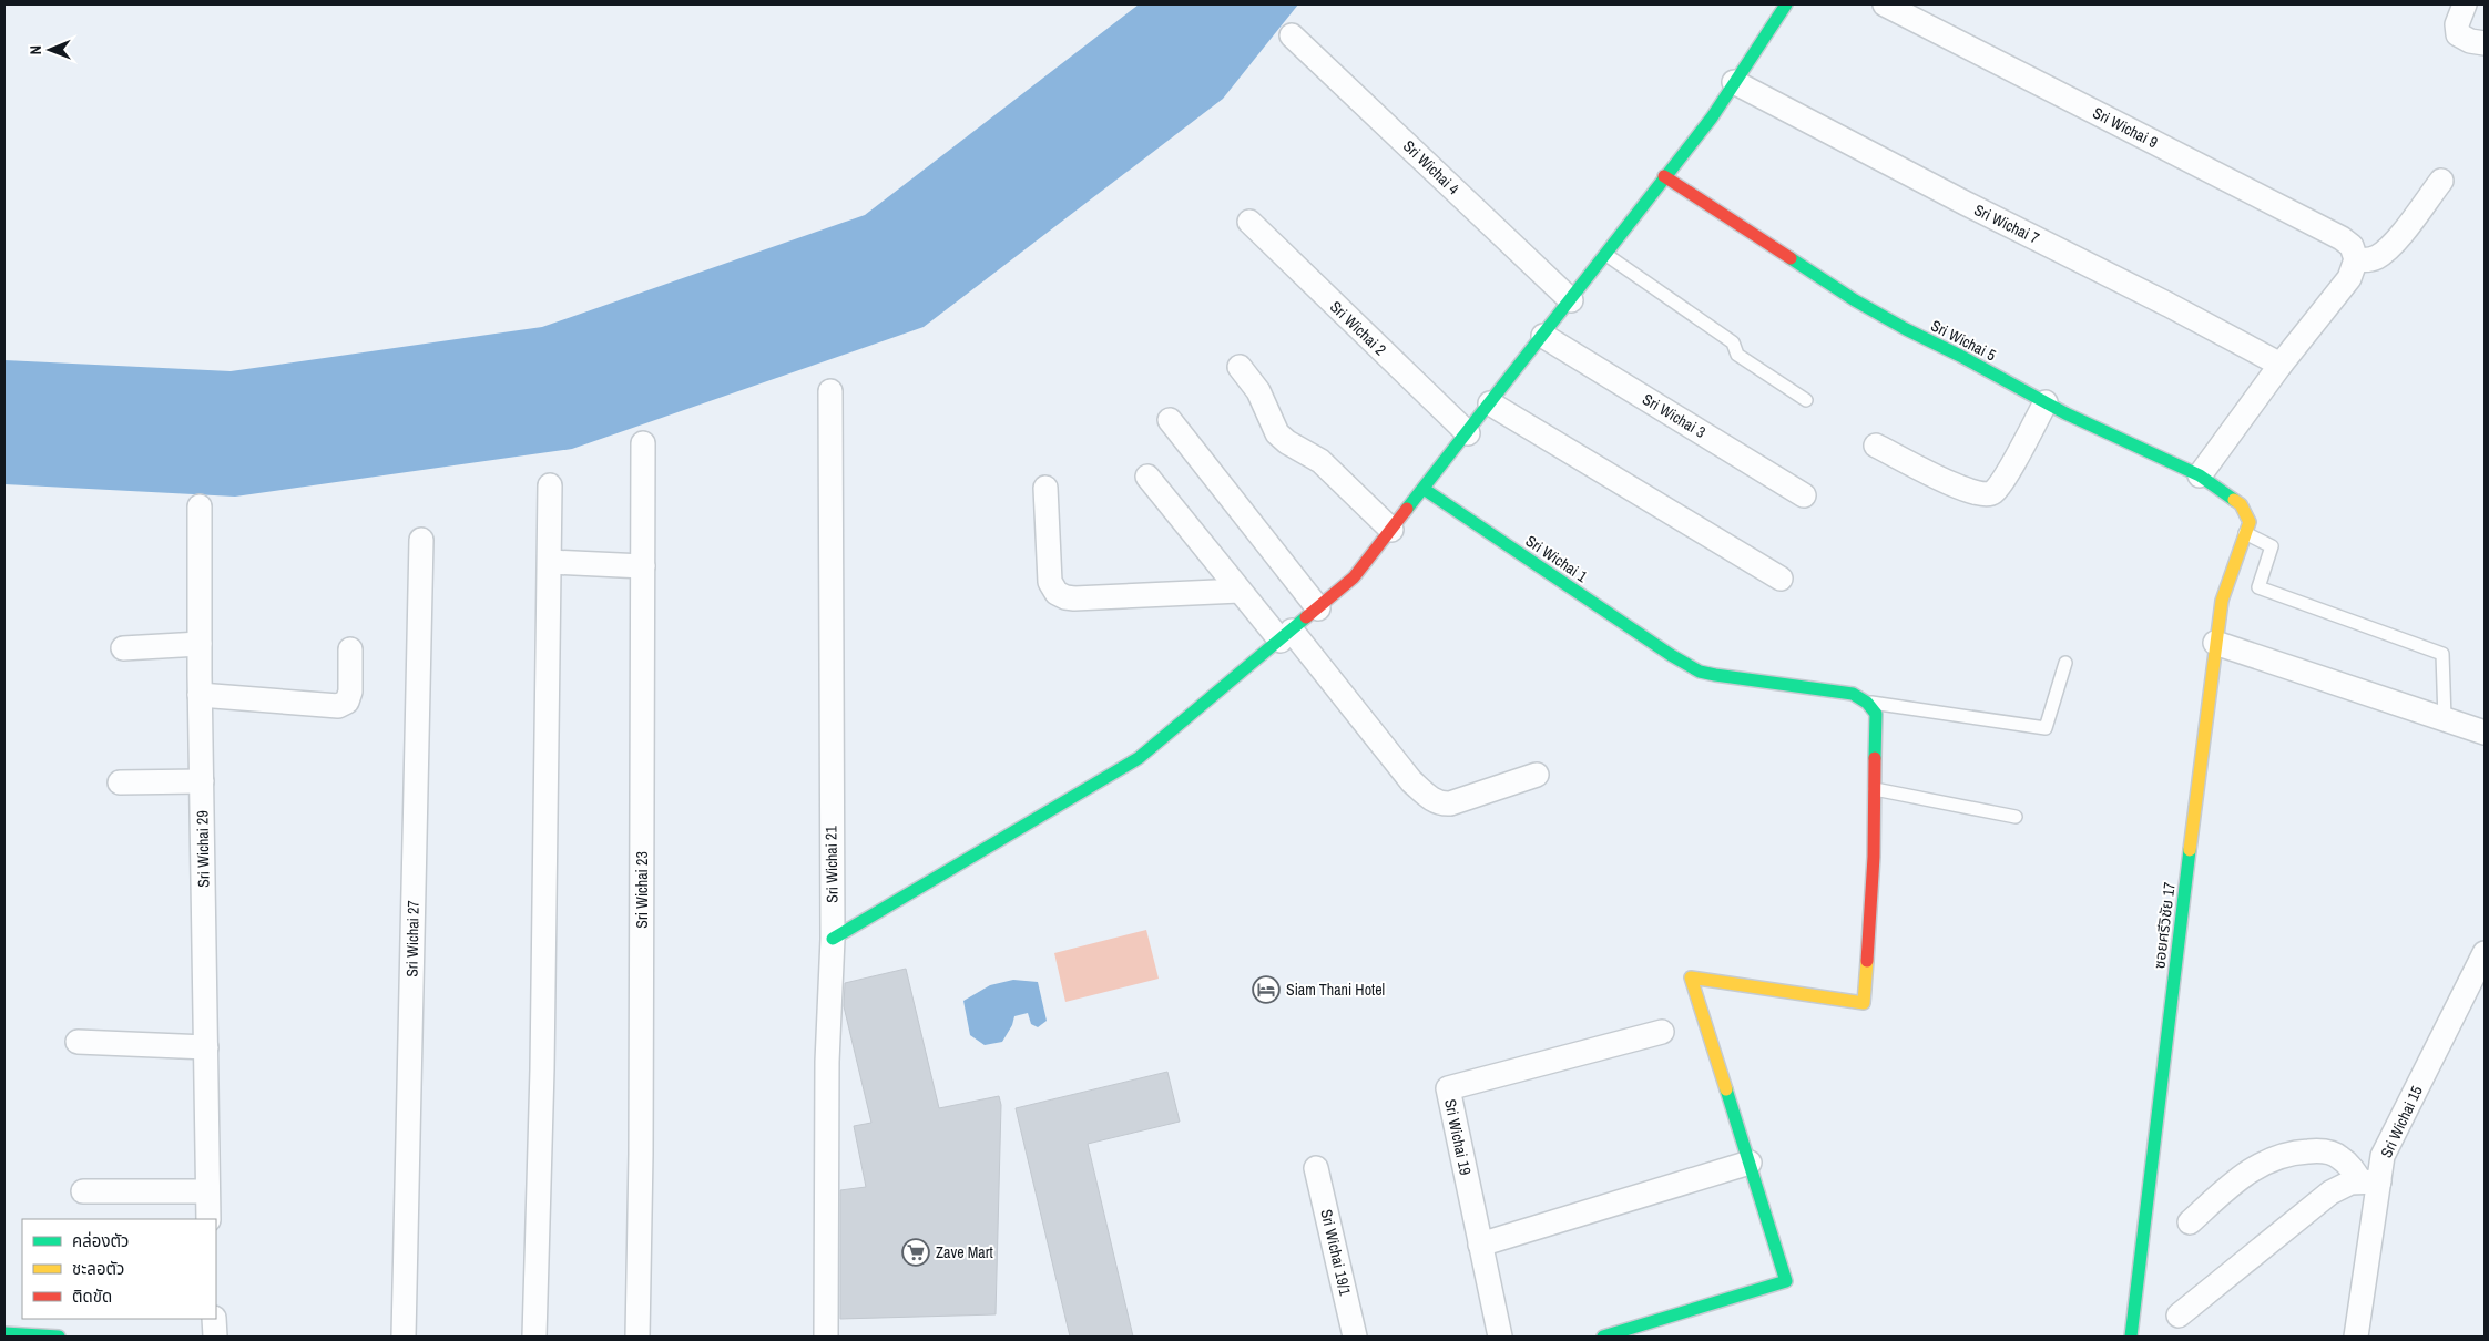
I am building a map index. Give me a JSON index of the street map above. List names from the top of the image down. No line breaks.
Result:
{"streets":{"street":["Sri Wichai 9","Sri Wichai 4","Sri Wichai 7","Sri Wichai 2","Sri Wichai 5","Sri Wichai 3","Sri Wichai 1","Sri Wichai 29","Sri Wichai 21","Sri Wichai 23","ซอยศรีวิชัย 17","Sri Wichai 27","Sri Wichai 15","Sri Wichai 19","Sri Wichai 19/1"]},"crossings":[["Sri Wichai 5","ซอยศรีวิชัย 17"]],"places":{"hotel":["Siam Thani Hotel"],"supermarket":["Zave Mart"]},"legend":["คล่องตัว","ชะลอตัว","ติดขัด"],"north":"left"}
